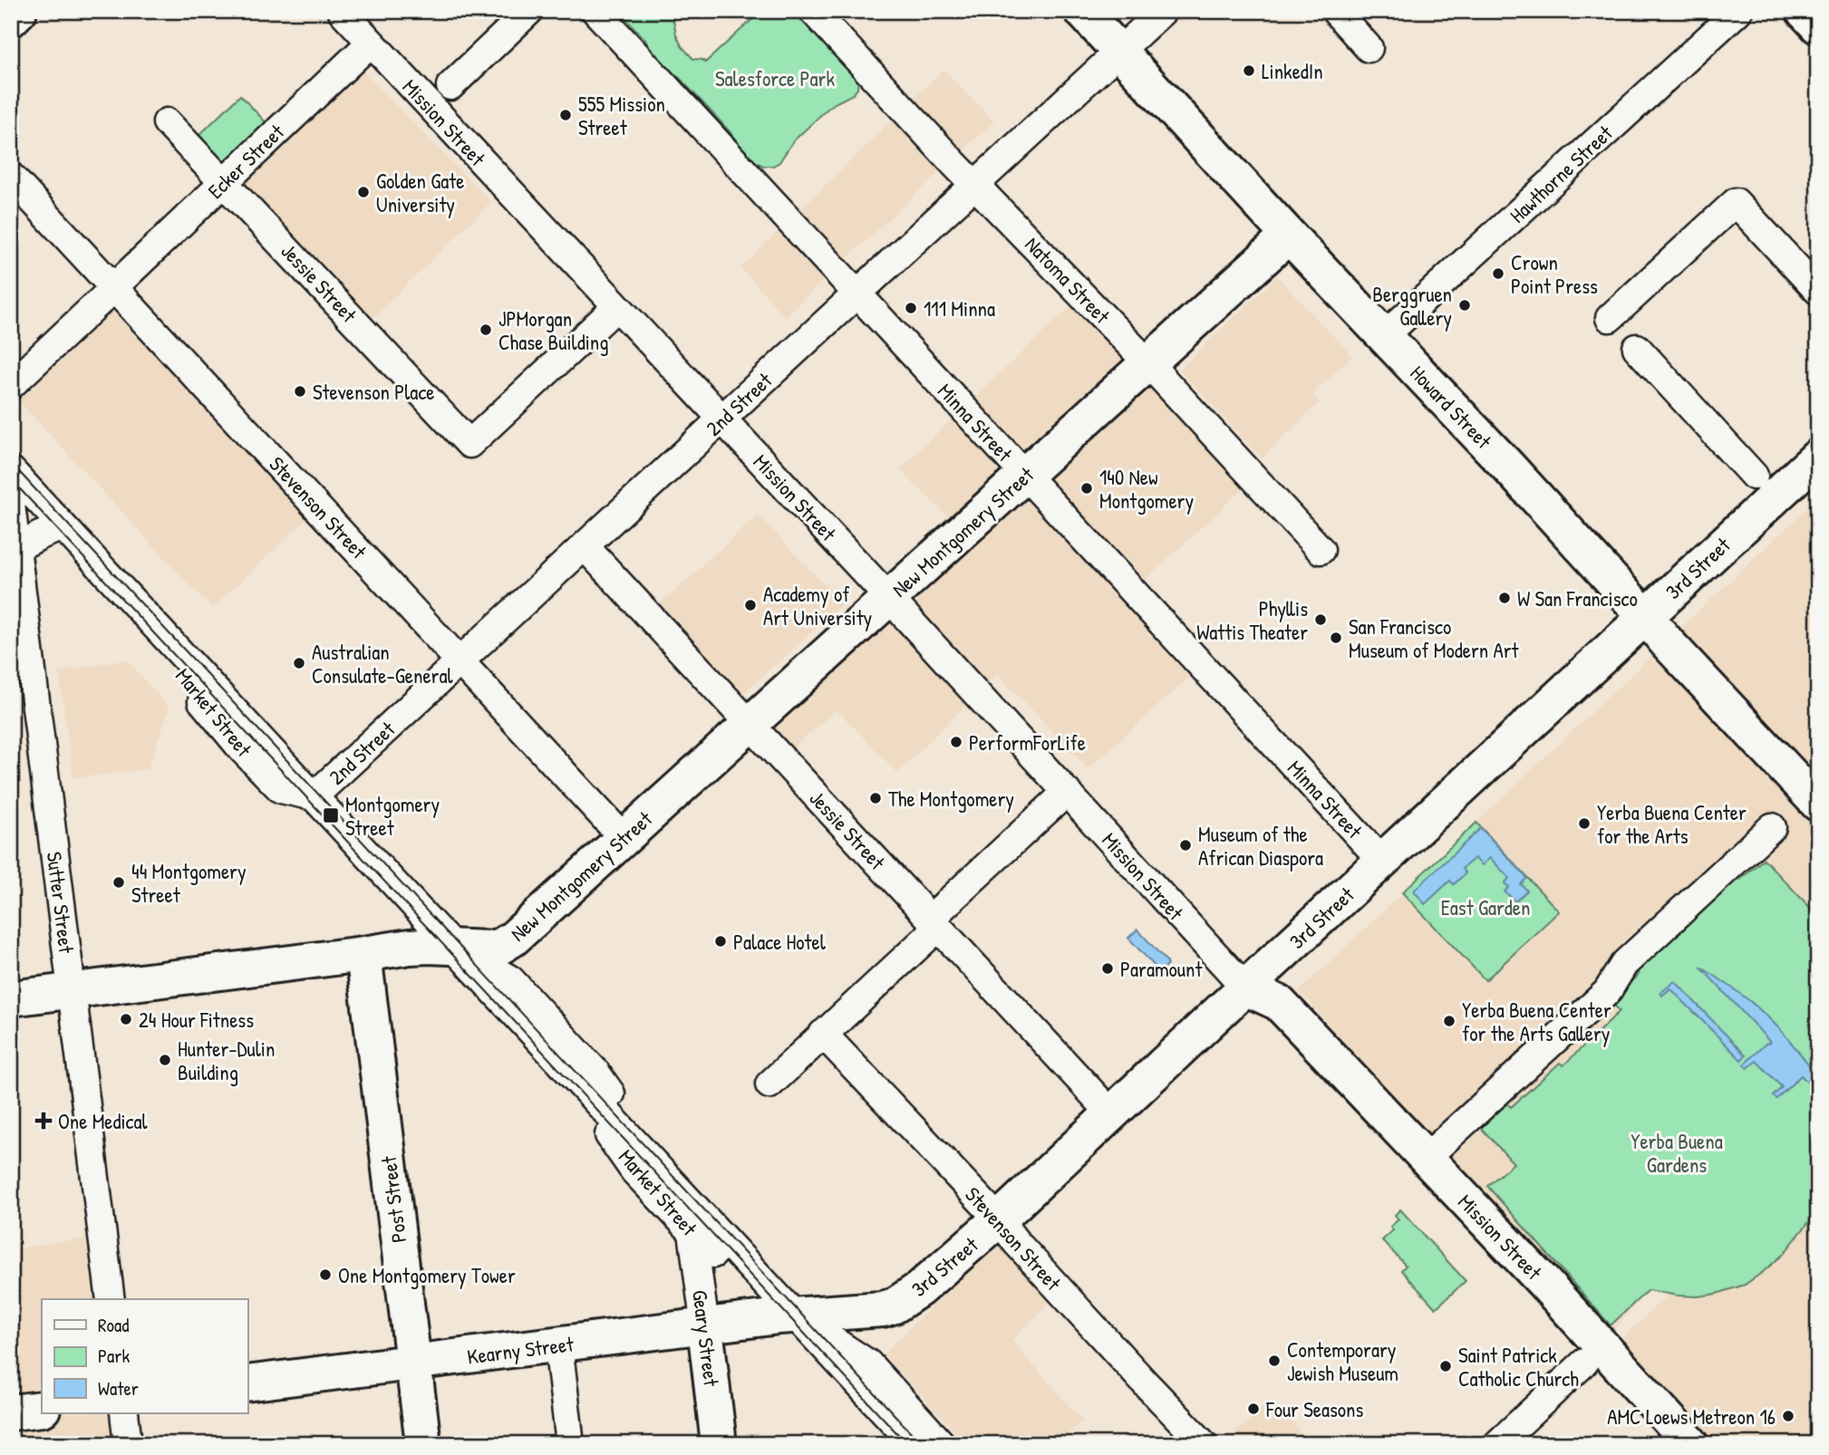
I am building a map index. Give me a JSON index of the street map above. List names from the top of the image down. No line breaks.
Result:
{"streets":{"main road":["Mission Street","Howard Street","New Montgomery Street","3rd Street","Post Street","Geary Street","Kearny Street"],"street":["Ecker Street","Hawthorne Street","Natoma Street","Jessie Street","2nd Street","Minna Street","Stevenson Street","Market Street","Sutter Street"]},"crossings":[["Mission Street","Ecker Street"],["Mission Street","Jessie Street"],["Mission Street","2nd Street"],["Mission Street","New Montgomery Street"],["Mission Street","3rd Street"],["Ecker Street","Jessie Street"],["Hawthorne Street","Howard Street"],["Natoma Street","2nd Street"],["Natoma Street","New Montgomery Street"],["Jessie Street","2nd Street"],["Jessie Street","New Montgomery Street"],["Jessie Street","3rd Street"],["2nd Street","Howard Street"],["2nd Street","Minna Street"],["2nd Street","Stevenson Street"],["2nd Street","Market Street"],["Howard Street","New Montgomery Street"],["Howard Street","3rd Street"],["Minna Street","New Montgomery Street"],["Minna Street","3rd Street"],["Stevenson Street","New Montgomery Street"],["Stevenson Street","3rd Street"],["New Montgomery Street","Market Street"],["3rd Street","Market Street"],["3rd Street","Kearny Street"],["Market Street","Geary Street"],["Market Street","Kearny Street"],["Post Street","Kearny Street"],["Geary Street","Kearny Street"]],"parks":["Salesforce Park","East Garden","Yerba Buena Gardens"],"places":{"other":["LinkedIn","555 Mission Street","Golden Gate University","Crown Point Press","Berggruen Gallery","111 Minna","JPMorgan Chase Building","Stevenson Place","140 New Montgomery","W San Francisco","Academy of Art University","Phyllis Wattis Theater","San Francisco Museum of Modern Art","Australian Consulate-General","PerformForLife","The Montgomery","Yerba Buena Center for the Arts","Museum of the African Diaspora","44 Montgomery Street","Palace Hotel","Paramount","24 Hour Fitness","Yerba Buena Center for the Arts Gallery","Hunter-Dulin Building","One Montgomery Tower","Contemporary Jewish Museum","Saint Patrick Catholic Church","Four Seasons","AMC Loews Metreon 16"],"transit":["Montgomery Street"],"health":["One Medical"]},"legend":["Road","Park","Water"]}
